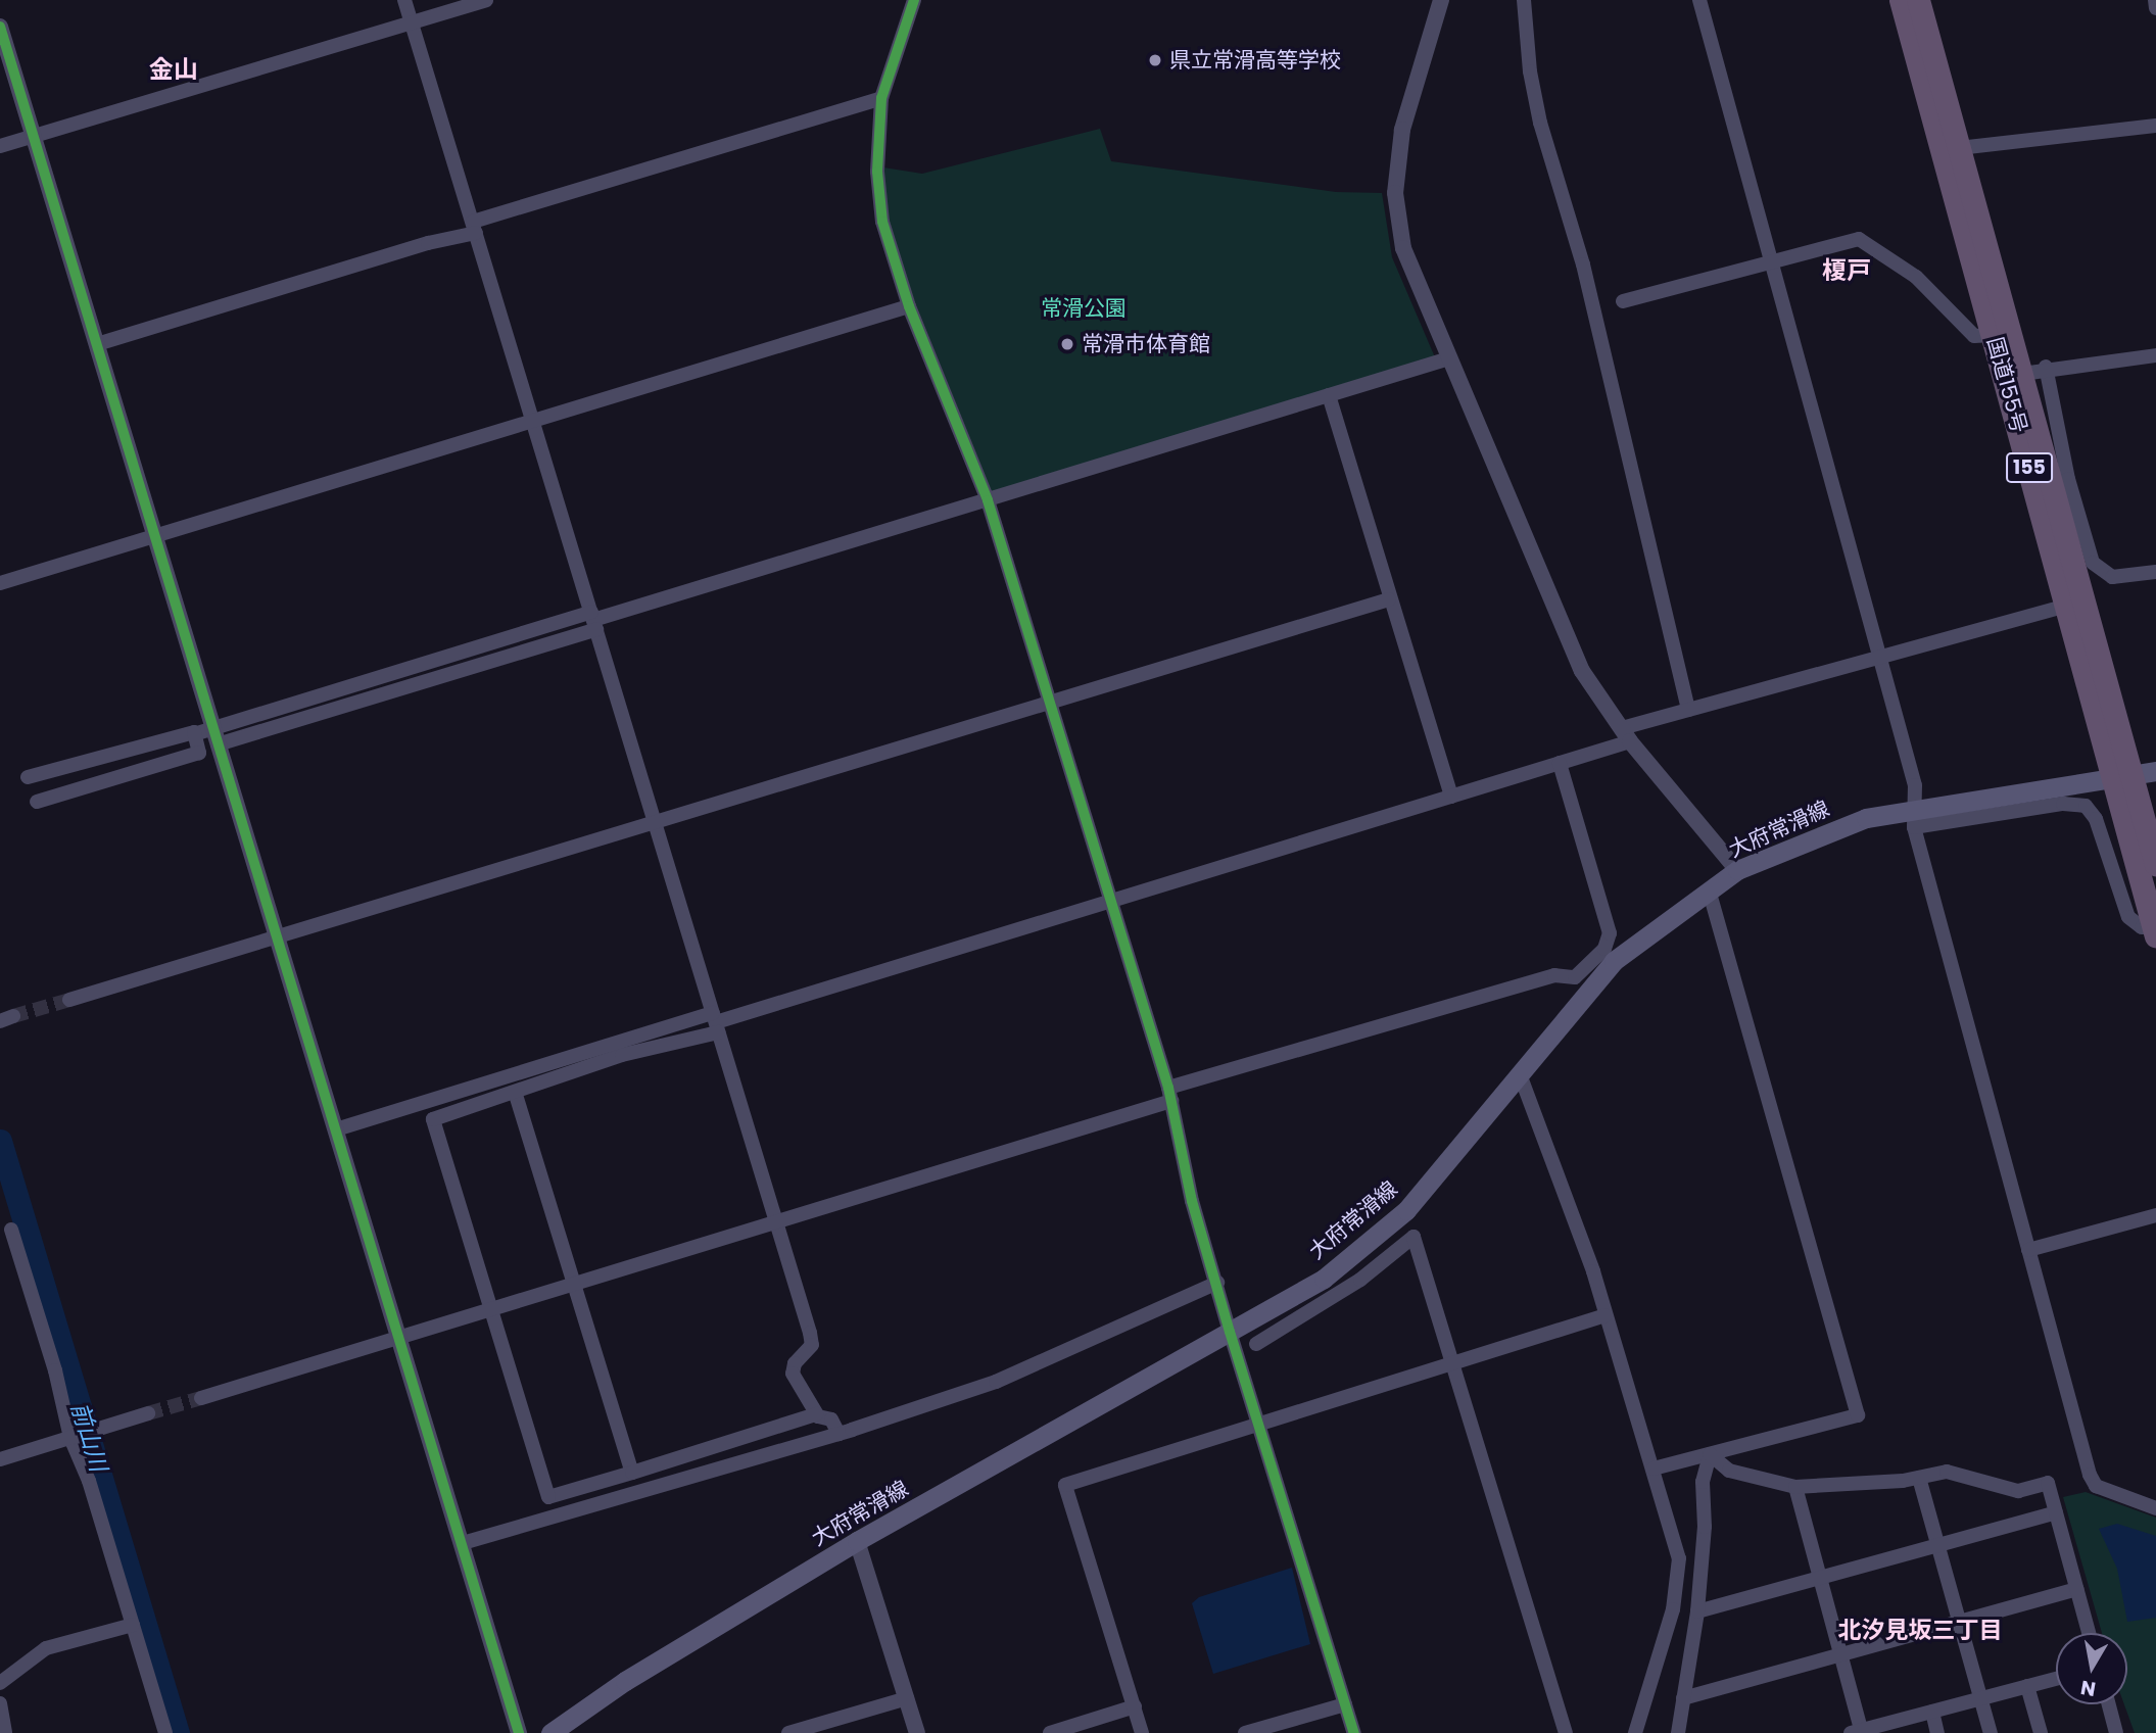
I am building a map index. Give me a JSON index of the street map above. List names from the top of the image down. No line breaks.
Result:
{"streets":{"highway":["国道155号","155"],"main road":["大府常滑線"]},"crossings":[["国道155号","大府常滑線"]],"districts":["金山","榎戸","北汐見坂三丁目"],"water":["前山川"],"parks":["常滑公園"],"places":["県立常滑高等学校","常滑市体育館"],"north":"bottom"}
